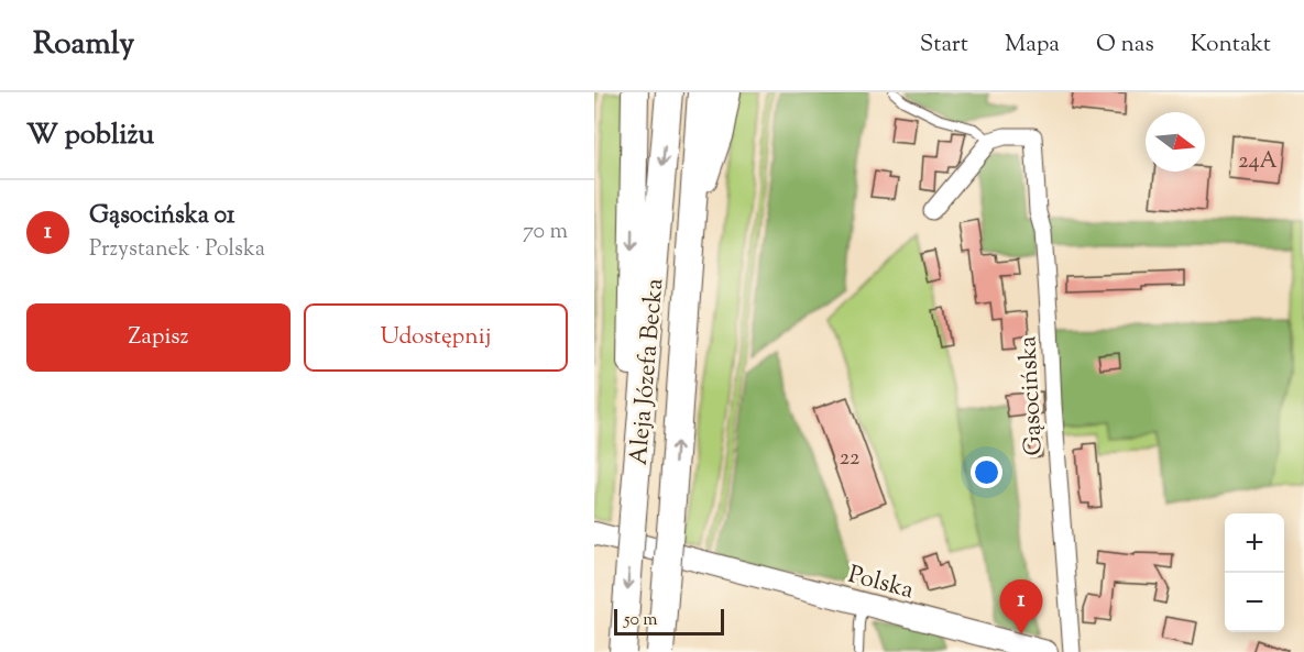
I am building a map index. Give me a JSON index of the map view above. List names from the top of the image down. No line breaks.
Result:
{"streets":{"main road":["Aleja Józefa Becka"],"street":["Gąsocińska","Polska"]},"house_numbers":["24A","22"],"scale_bar":"50 m","north":"right","page":{"header":"Roamly","nav":["Start","Mapa","O nas","Kontakt"],"heading":"W pobliżu","list":[{"mark":"1","name":"Gąsocińska 01","note":"Przystanek · Polska","value":"70 m"}],"buttons":["Zapisz","Udostępnij"],"map_buttons":["+","−"],"pins":"1","scale":"50 m"}}
